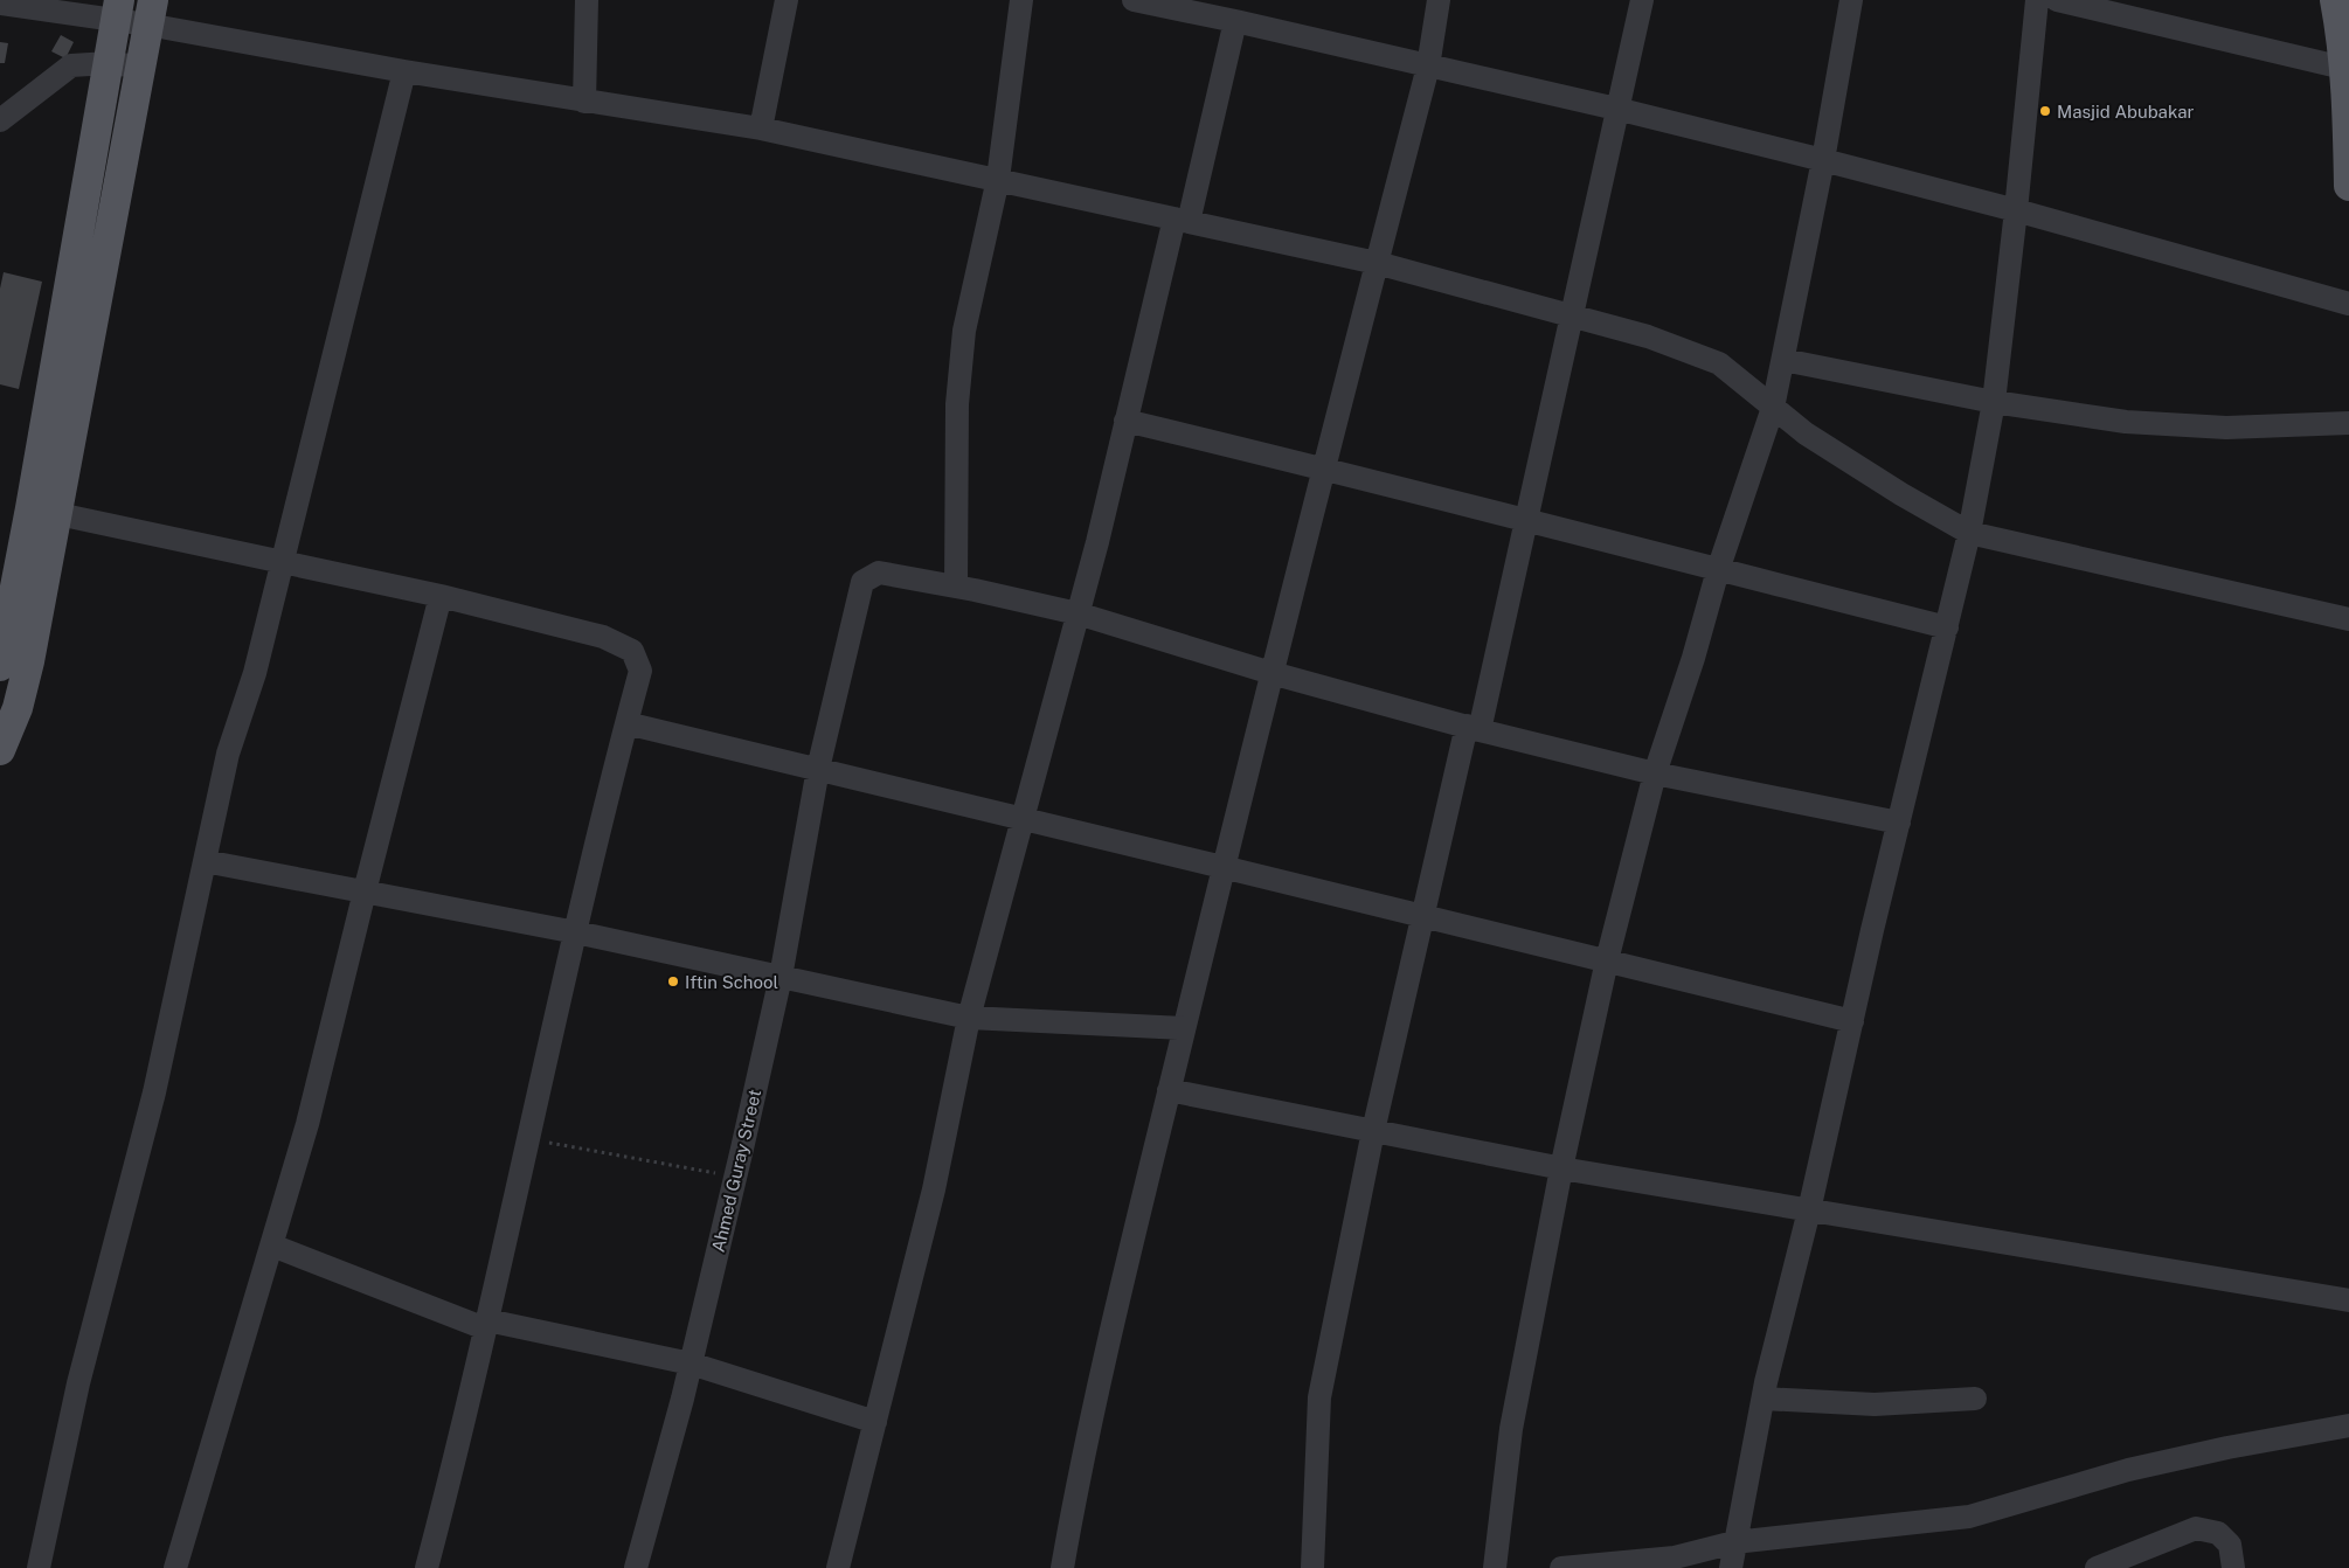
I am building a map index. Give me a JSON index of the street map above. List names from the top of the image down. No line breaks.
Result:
{"streets":{"street":["Ahmed Guray Street"]},"places":["Masjid Abubakar","Iftin School"]}
